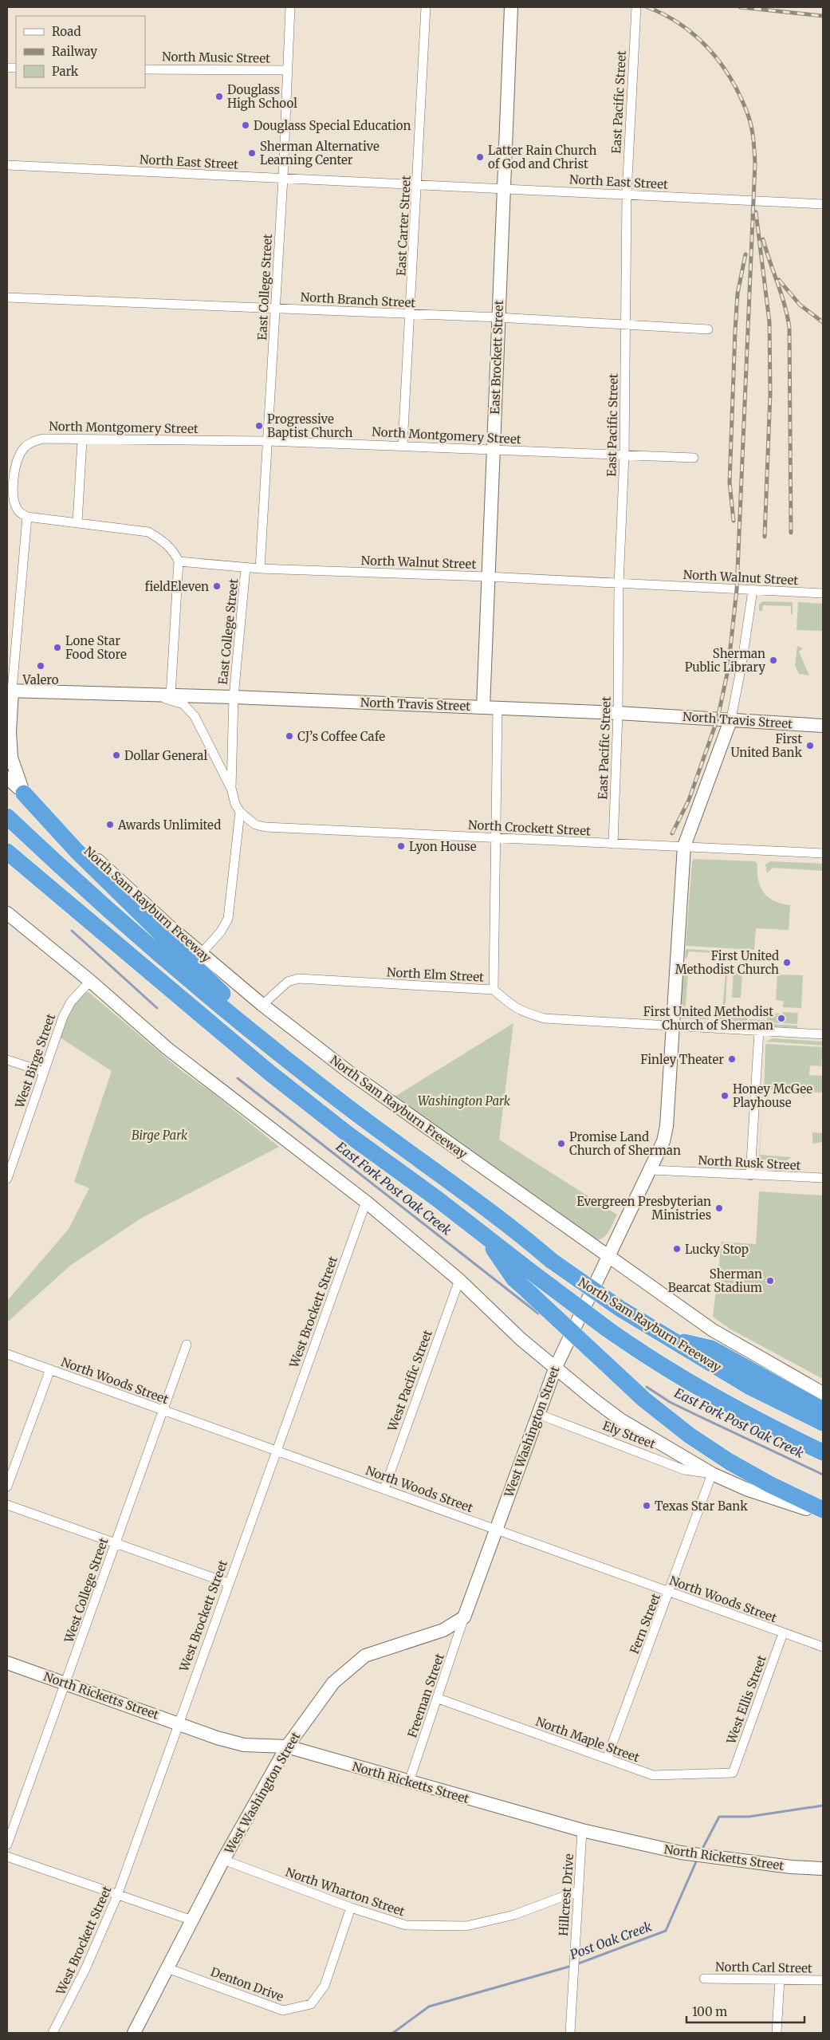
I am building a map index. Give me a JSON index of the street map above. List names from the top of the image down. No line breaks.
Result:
{"streets":{"highway":["North Sam Rayburn Freeway"],"street":["North Music Street","East Pacific Street","North East Street","East Carter Street","East College Street","North Branch Street","East Brockett Street","North Montgomery Street","North Walnut Street","North Travis Street","North Crockett Street","North Elm Street","West Birge Street","North Rusk Street","West Brockett Street","North Woods Street","West Pacific Street","West Washington Street","Ely Street","West College Street","Fern Street","North Ricketts Street","Freeman Street","West Ellis Street","North Maple Street","North Wharton Street","Hillcrest Drive","North Carl Street","Denton Drive"]},"crossings":[["North Music Street","East College Street"],["East Pacific Street","North East Street"],["East Pacific Street","North Branch Street"],["East Pacific Street","North Montgomery Street"],["East Pacific Street","North Walnut Street"],["East Pacific Street","North Travis Street"],["East Pacific Street","North Crockett Street"],["North East Street","East Carter Street"],["North East Street","East College Street"],["North East Street","East Brockett Street"],["East Carter Street","North Branch Street"],["East Carter Street","North Montgomery Street"],["East College Street","North Branch Street"],["East College Street","North Montgomery Street"],["East College Street","North Walnut Street"],["East College Street","North Travis Street"],["North Branch Street","East Brockett Street"],["East Brockett Street","North Montgomery Street"],["East Brockett Street","North Walnut Street"],["East Brockett Street","North Travis Street"],["North Travis Street","West Washington Street"],["North Crockett Street","West Washington Street"],["North Sam Rayburn Freeway","North Elm Street"],["North Sam Rayburn Freeway","West Washington Street"],["North Elm Street","West Washington Street"],["North Rusk Street","West Washington Street"],["West Brockett Street","North Woods Street"],["West Brockett Street","North Ricketts Street"],["North Woods Street","West Pacific Street"],["North Woods Street","West Washington Street"],["North Woods Street","West College Street"],["North Woods Street","Fern Street"],["North Woods Street","West Ellis Street"],["West Washington Street","Ely Street"],["West Washington Street","North Ricketts Street"],["West Washington Street","Freeman Street"],["West Washington Street","North Wharton Street"],["West Washington Street","Denton Drive"],["Ely Street","Fern Street"],["West College Street","North Ricketts Street"],["Fern Street","North Maple Street"],["North Ricketts Street","Freeman Street"],["North Ricketts Street","Hillcrest Drive"],["Freeman Street","North Maple Street"],["West Ellis Street","North Maple Street"],["North Wharton Street","Hillcrest Drive"],["North Wharton Street","Denton Drive"]],"water":["East Fork Post Oak Creek","Post Oak Creek"],"parks":["Washington Park","Birge Park"],"places":["Douglass High School","Douglass Special Education","Sherman Alternative Learning Center","Latter Rain Church of God and Christ","Progressive Baptist Church","fieldEleven","Lone Star Food Store","Sherman Public Library","Valero","CJ’s Coffee Cafe","First United Bank","Dollar General","Awards Unlimited","Lyon House","First United Methodist Church","First United Methodist Church of Sherman","Finley Theater","Honey McGee Playhouse","Promise Land Church of Sherman","Evergreen Presbyterian Ministries","Lucky Stop","Sherman Bearcat Stadium","Texas Star Bank"],"legend":["Road","Railway","Park"],"scale_bar":"100 m"}
